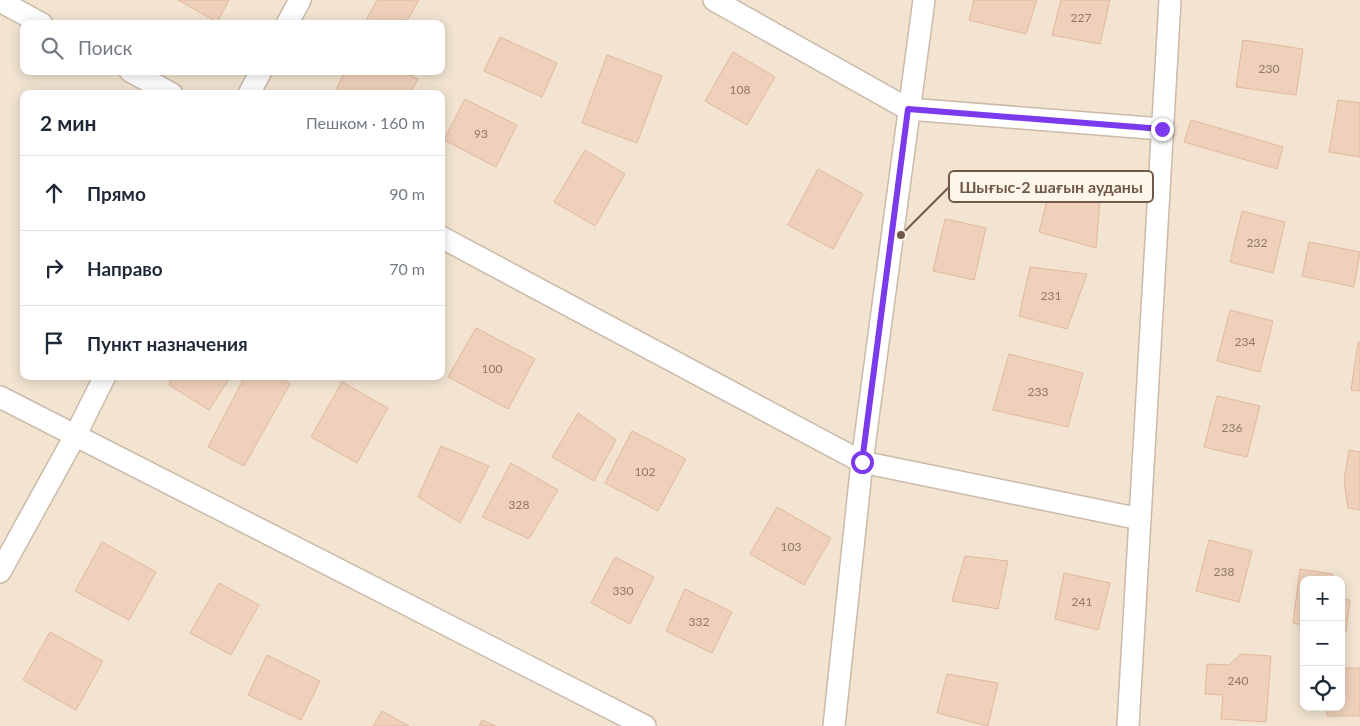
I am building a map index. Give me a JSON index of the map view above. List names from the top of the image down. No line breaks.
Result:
{"places":["Шығыс-2 шағын ауданы"],"house_numbers":["227","230","108","93","232","231","234","100","233","236","102","328","103","238","330","241","332","240"],"page":{"search":"Поиск","heading":["2 мин","Пешком · 160 m"],"list":[["Прямо","90 m"],["Направо","70 m"],"Пункт назначения"],"map_buttons":["+","−"]}}
